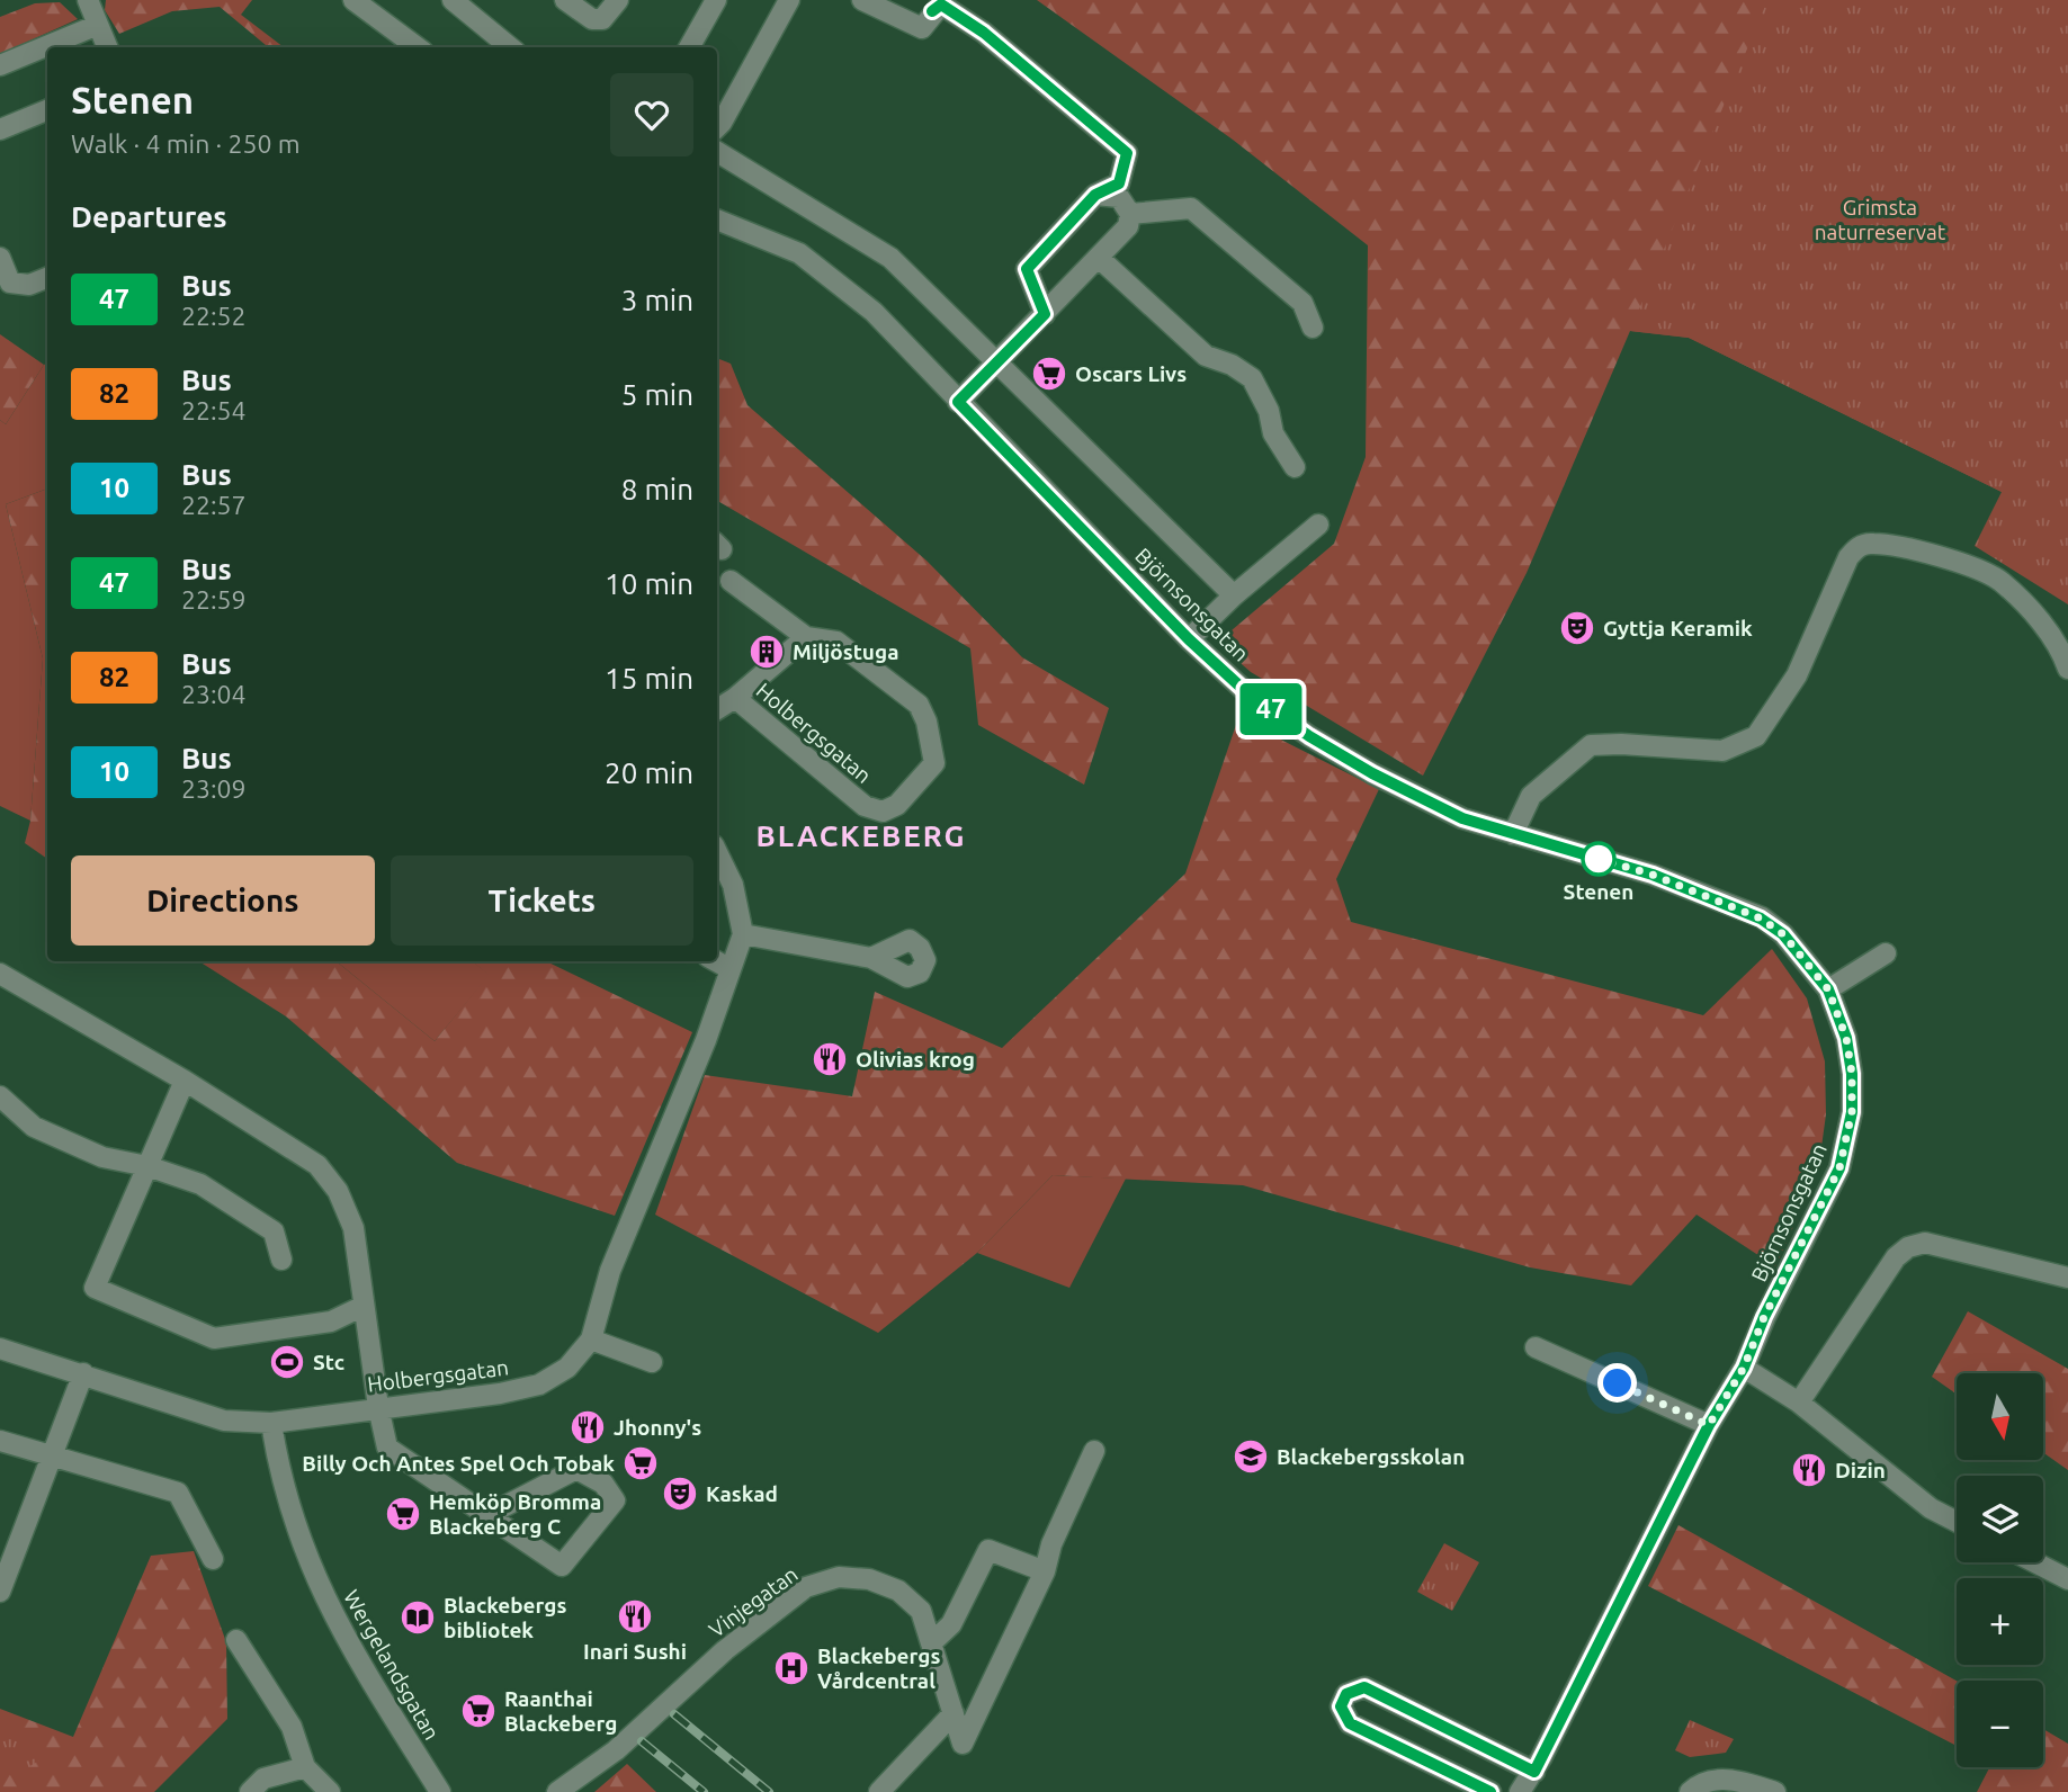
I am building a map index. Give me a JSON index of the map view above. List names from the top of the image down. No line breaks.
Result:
{"streets":{"street":["Björnsonsgatan","Holbergsgatan","Vinjegatan","Wergelandsgatan"]},"crossings":[["Holbergsgatan","Wergelandsgatan"]],"districts":["BLACKEBERG"],"parks":["Grimsta naturreservat"],"places":{"supermarket":["Oscars Livs","Billy Och Antes Spel Och Tobak","Hemköp Bromma Blackeberg C","Raanthai Blackeberg"],"theatre":["Gyttja Keramik","Kaskad"],"building":["Miljöstuga"],"other":["Stenen"],"restaurant":["Olivias krog","Jhonny's","Dizin","Inari Sushi"],"sports":["Stc"],"school or university":["Blackebergsskolan"],"library":["Blackebergs bibliotek"],"hospital":["Blackebergs Vårdcentral"]},"lines":["bus line 47"],"north":"bottom","page":{"on_map":"47","heading":[["Stenen","Walk · 4 min · 250 m"],"Departures"],"list":[{"mark":"47","name":"Bus","note":"22:52","value":"3 min"},{"mark":"82","name":"Bus","note":"22:54","value":"5 min"},{"mark":"10","name":"Bus","note":"22:57","value":"8 min"},{"mark":"47","name":"Bus","note":"22:59","value":"10 min"},{"mark":"82","name":"Bus","note":"23:04","value":"15 min"},{"mark":"10","name":"Bus","note":"23:09","value":"20 min"}],"buttons":["Directions","Tickets"],"map_buttons":["+","−"]}}
